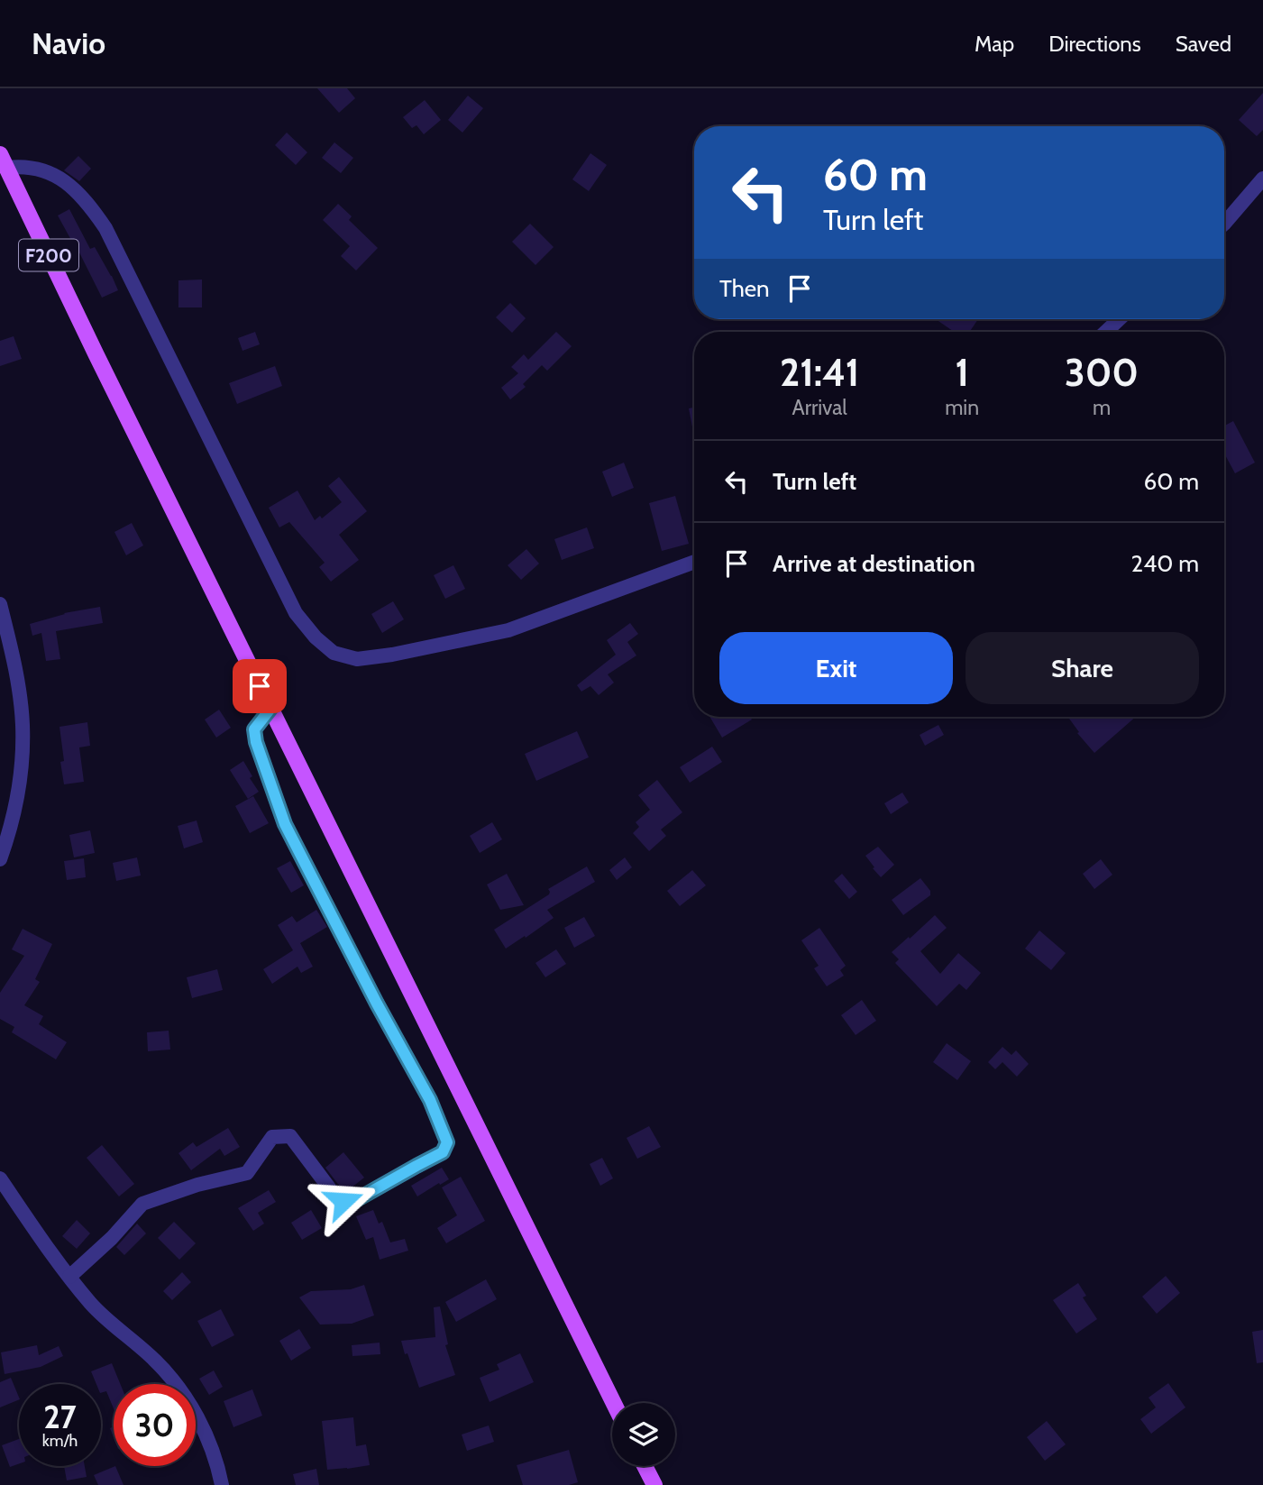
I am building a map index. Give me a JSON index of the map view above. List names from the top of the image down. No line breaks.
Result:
{"streets":{"main road":["F200"]},"page":{"header":"Navio","nav":["Map","Directions","Saved"],"turn":["60 m","Turn left"],"then":"Then","eta":["21:41","Arrival","1","min","300","m"],"list":[{"name":"Turn left","value":"60 m"},{"name":"Arrive at destination","value":"240 m"}],"buttons":["Exit","Share"],"speed":"27 km/h","limit":"30"}}
